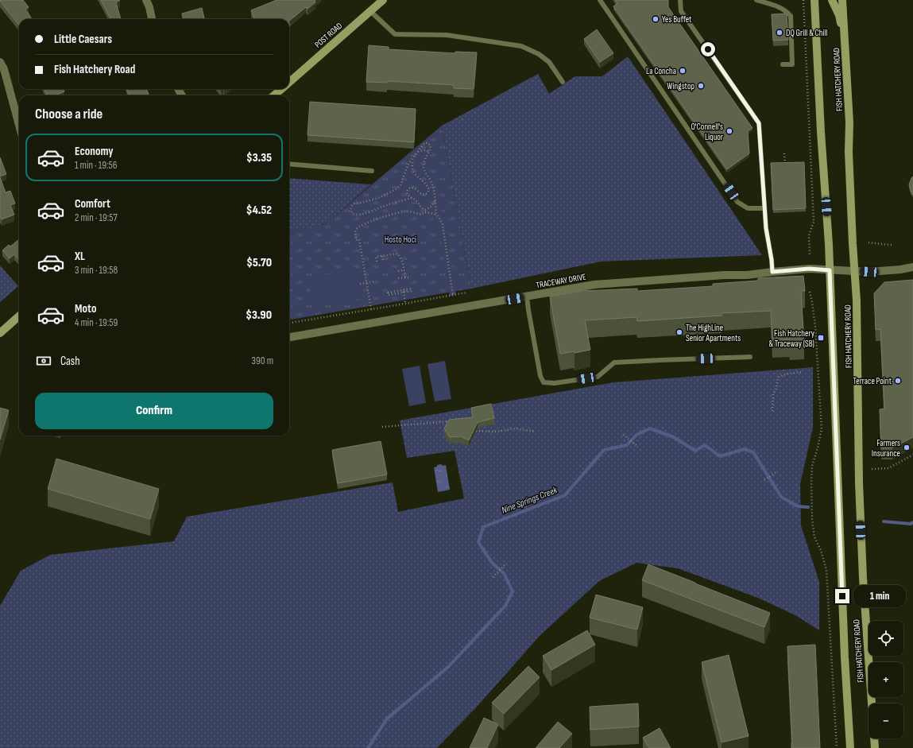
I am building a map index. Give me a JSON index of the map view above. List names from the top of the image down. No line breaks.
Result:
{"streets":{"main road":["POST ROAD","FISH HATCHERY ROAD"],"street":["TRACEWAY DRIVE"]},"crossings":[["FISH HATCHERY ROAD","TRACEWAY DRIVE"]],"water":["Nine Springs Creek"],"parks":["Hosto Hoci"],"places":{"other":["Yes Buffet","DQ Grill & Chill","La Concha","Wingstop","O'Connell's Liquor","The HighLine Senior Apartments","Terrace Point","Farmers Insurance"],"transit":["Fish Hatchery & Traceway (SB)"]},"page":{"banner":["Little Caesars","Fish Hatchery Road"],"heading":"Choose a ride","list":[{"name":"Economy","note":"1 min · 19:56","value":"$3.35"},{"name":"Comfort","note":"2 min · 19:57","value":"$4.52"},{"name":"XL","note":"3 min · 19:58","value":"$5.70"},{"name":"Moto","note":"4 min · 19:59","value":"$3.90"}],"pay":["Cash","390 m"],"buttons":"Confirm","bubble":"1 min","map_buttons":["+","−"]}}
